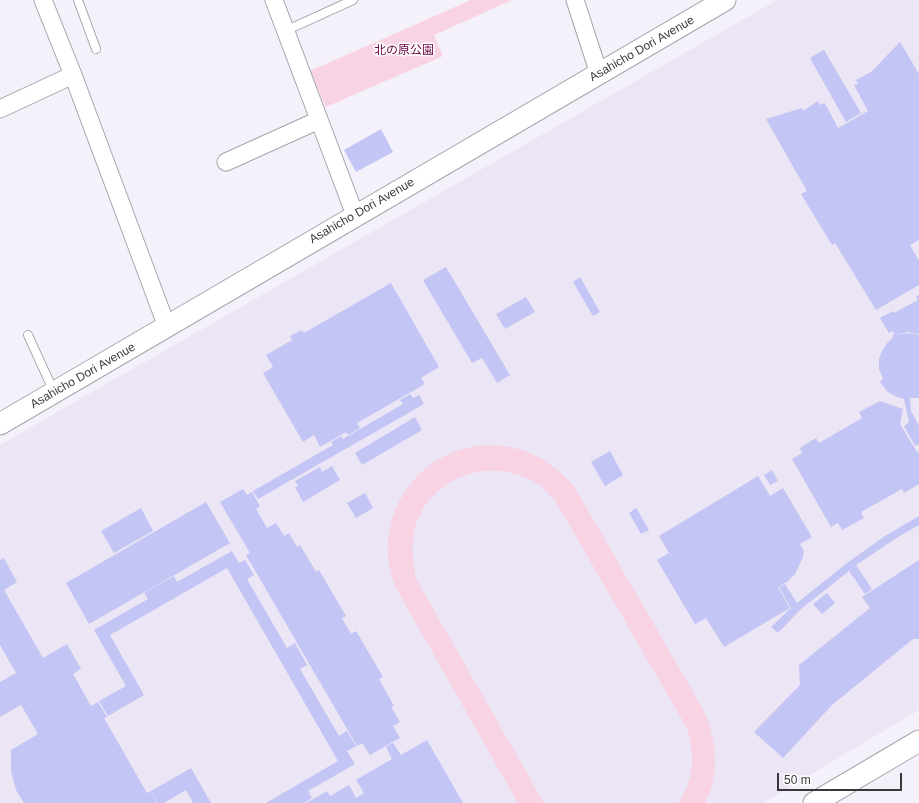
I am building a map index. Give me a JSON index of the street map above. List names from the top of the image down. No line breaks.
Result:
{"streets":{"street":["Asahicho Dori Avenue"]},"parks":["北の原公園"],"scale_bar":"50 m"}
